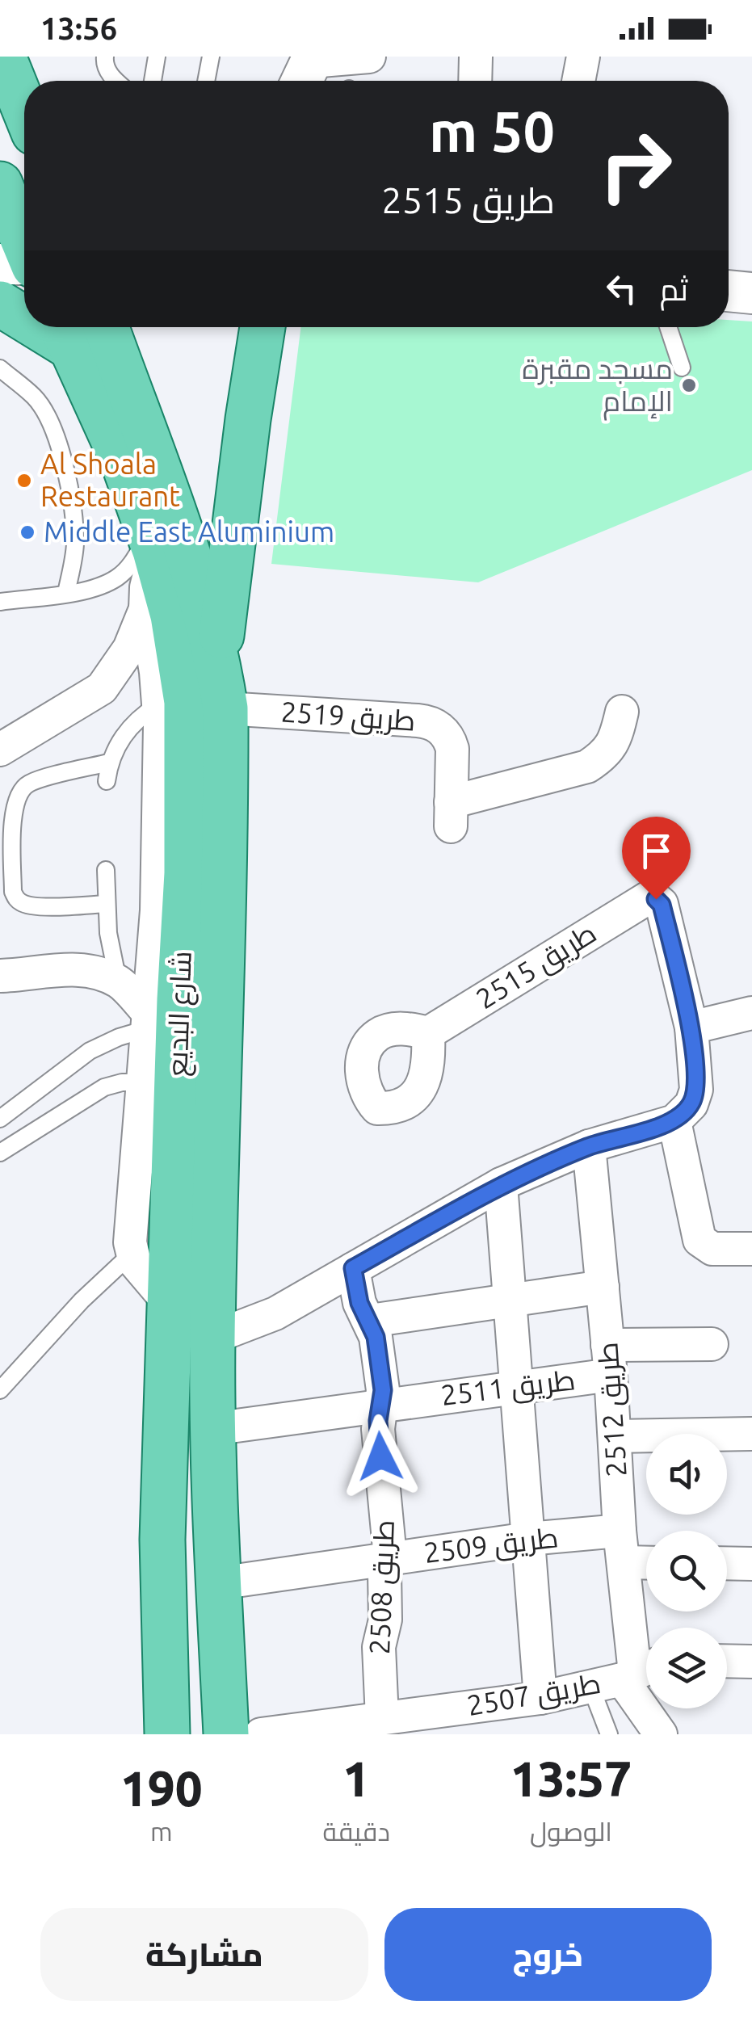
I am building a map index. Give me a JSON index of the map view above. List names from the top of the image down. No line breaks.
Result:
{"streets":{"main road":["شارع البديع"],"street":["طريق 2519","طريق 2515","طريق 2511","طريق 2512","طريق 2509","طريق 2508","طريق 2507"]},"crossings":[["طريق 2519","شارع البديع"],["شارع البديع","طريق 2511"],["شارع البديع","طريق 2509"],["طريق 2511","طريق 2512"],["طريق 2511","طريق 2508"],["طريق 2512","طريق 2509"],["طريق 2512","طريق 2507"],["طريق 2509","طريق 2508"],["طريق 2508","طريق 2507"]],"places":["مسجد مقبرة الإمام","Al Shoala Restaurant","Middle East Aluminium"],"page":{"status":"13:56","turn":["50 m","طريق 2515"],"then":"ثم","eta":["13:57","الوصول","1","دقيقة","190","m"],"buttons":["خروج","مشاركة"]}}
